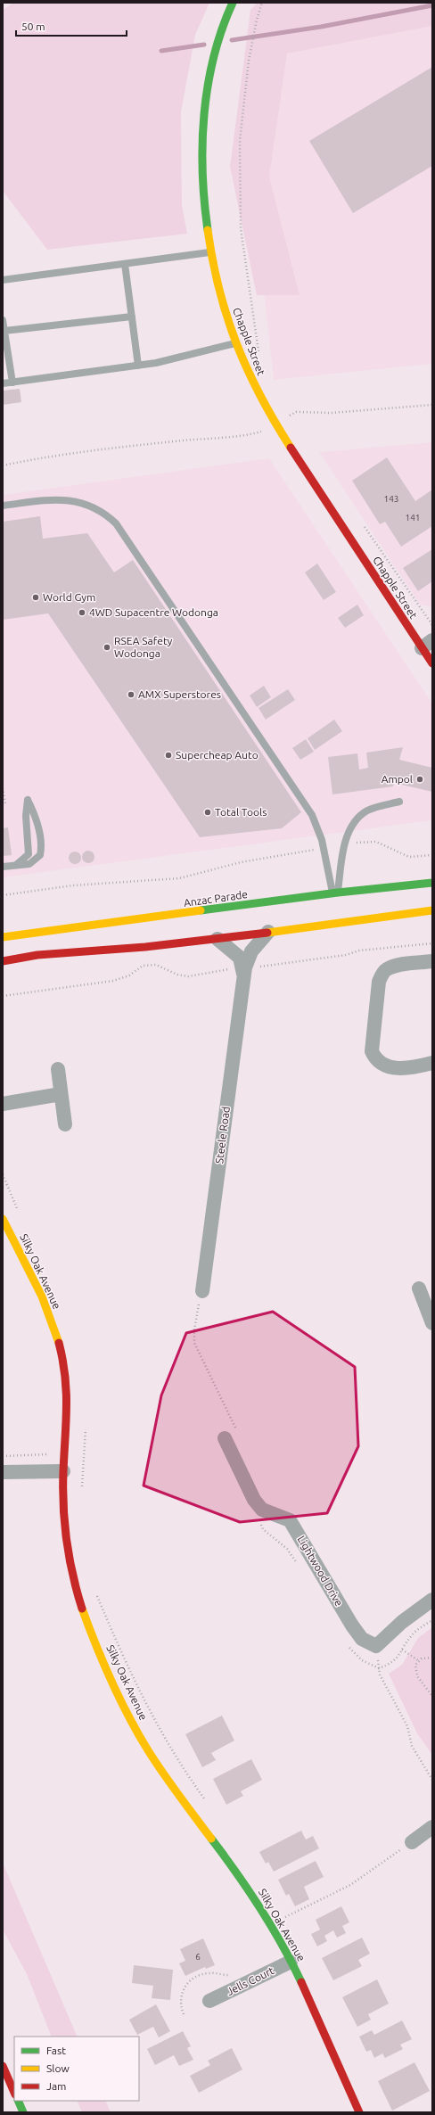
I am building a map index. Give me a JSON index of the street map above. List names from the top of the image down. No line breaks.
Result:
{"streets":{"street":["Chapple Street","Anzac Parade","Steele Road","Silky Oak Avenue","Lightwood Drive","Jells Court"]},"crossings":[["Silky Oak Avenue","Jells Court"]],"places":["World Gym","4WD Supacentre Wodonga","RSEA Safety Wodonga","AMX Superstores","Supercheap Auto","Ampol","Total Tools"],"house_numbers":["143","141","6"],"legend":["Fast","Slow","Jam"],"scale_bar":"50 m"}
